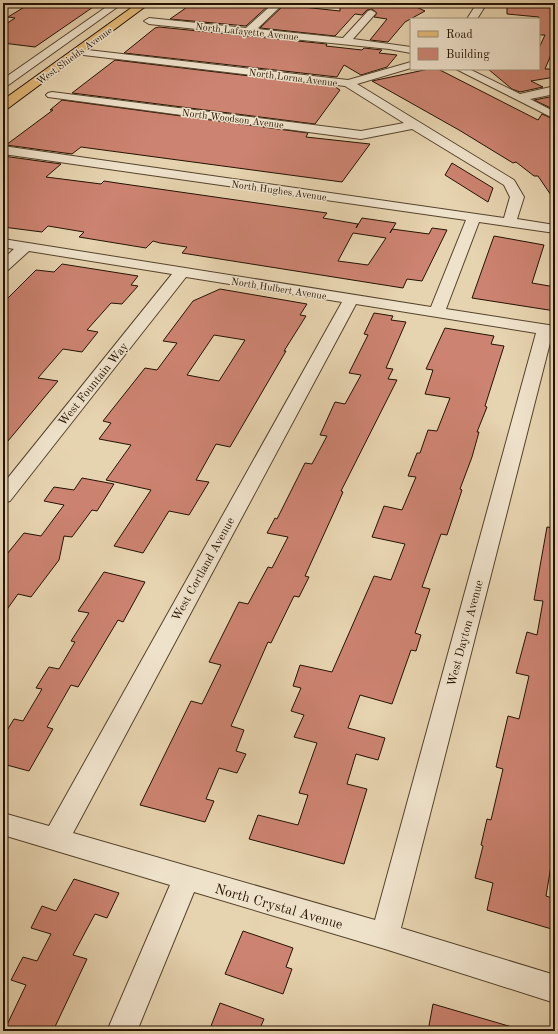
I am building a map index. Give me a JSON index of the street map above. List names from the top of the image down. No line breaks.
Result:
{"streets":{"main road":["West Shields Avenue"],"street":["North Lafayette Avenue","North Lorna Avenue","North Woodson Avenue","North Hughes Avenue","North Hulbert Avenue","West Fountain Way","West Cortland Avenue","West Dayton Avenue","North Crystal Avenue"]},"crossings":[["West Shields Avenue","North Lorna Avenue"],["North Lorna Avenue","North Woodson Avenue"],["North Lorna Avenue","North Hughes Avenue"],["North Hulbert Avenue","West Fountain Way"],["North Hulbert Avenue","West Cortland Avenue"],["North Hulbert Avenue","West Dayton Avenue"],["West Cortland Avenue","North Crystal Avenue"],["West Dayton Avenue","North Crystal Avenue"]],"legend":["Road","Building"]}
